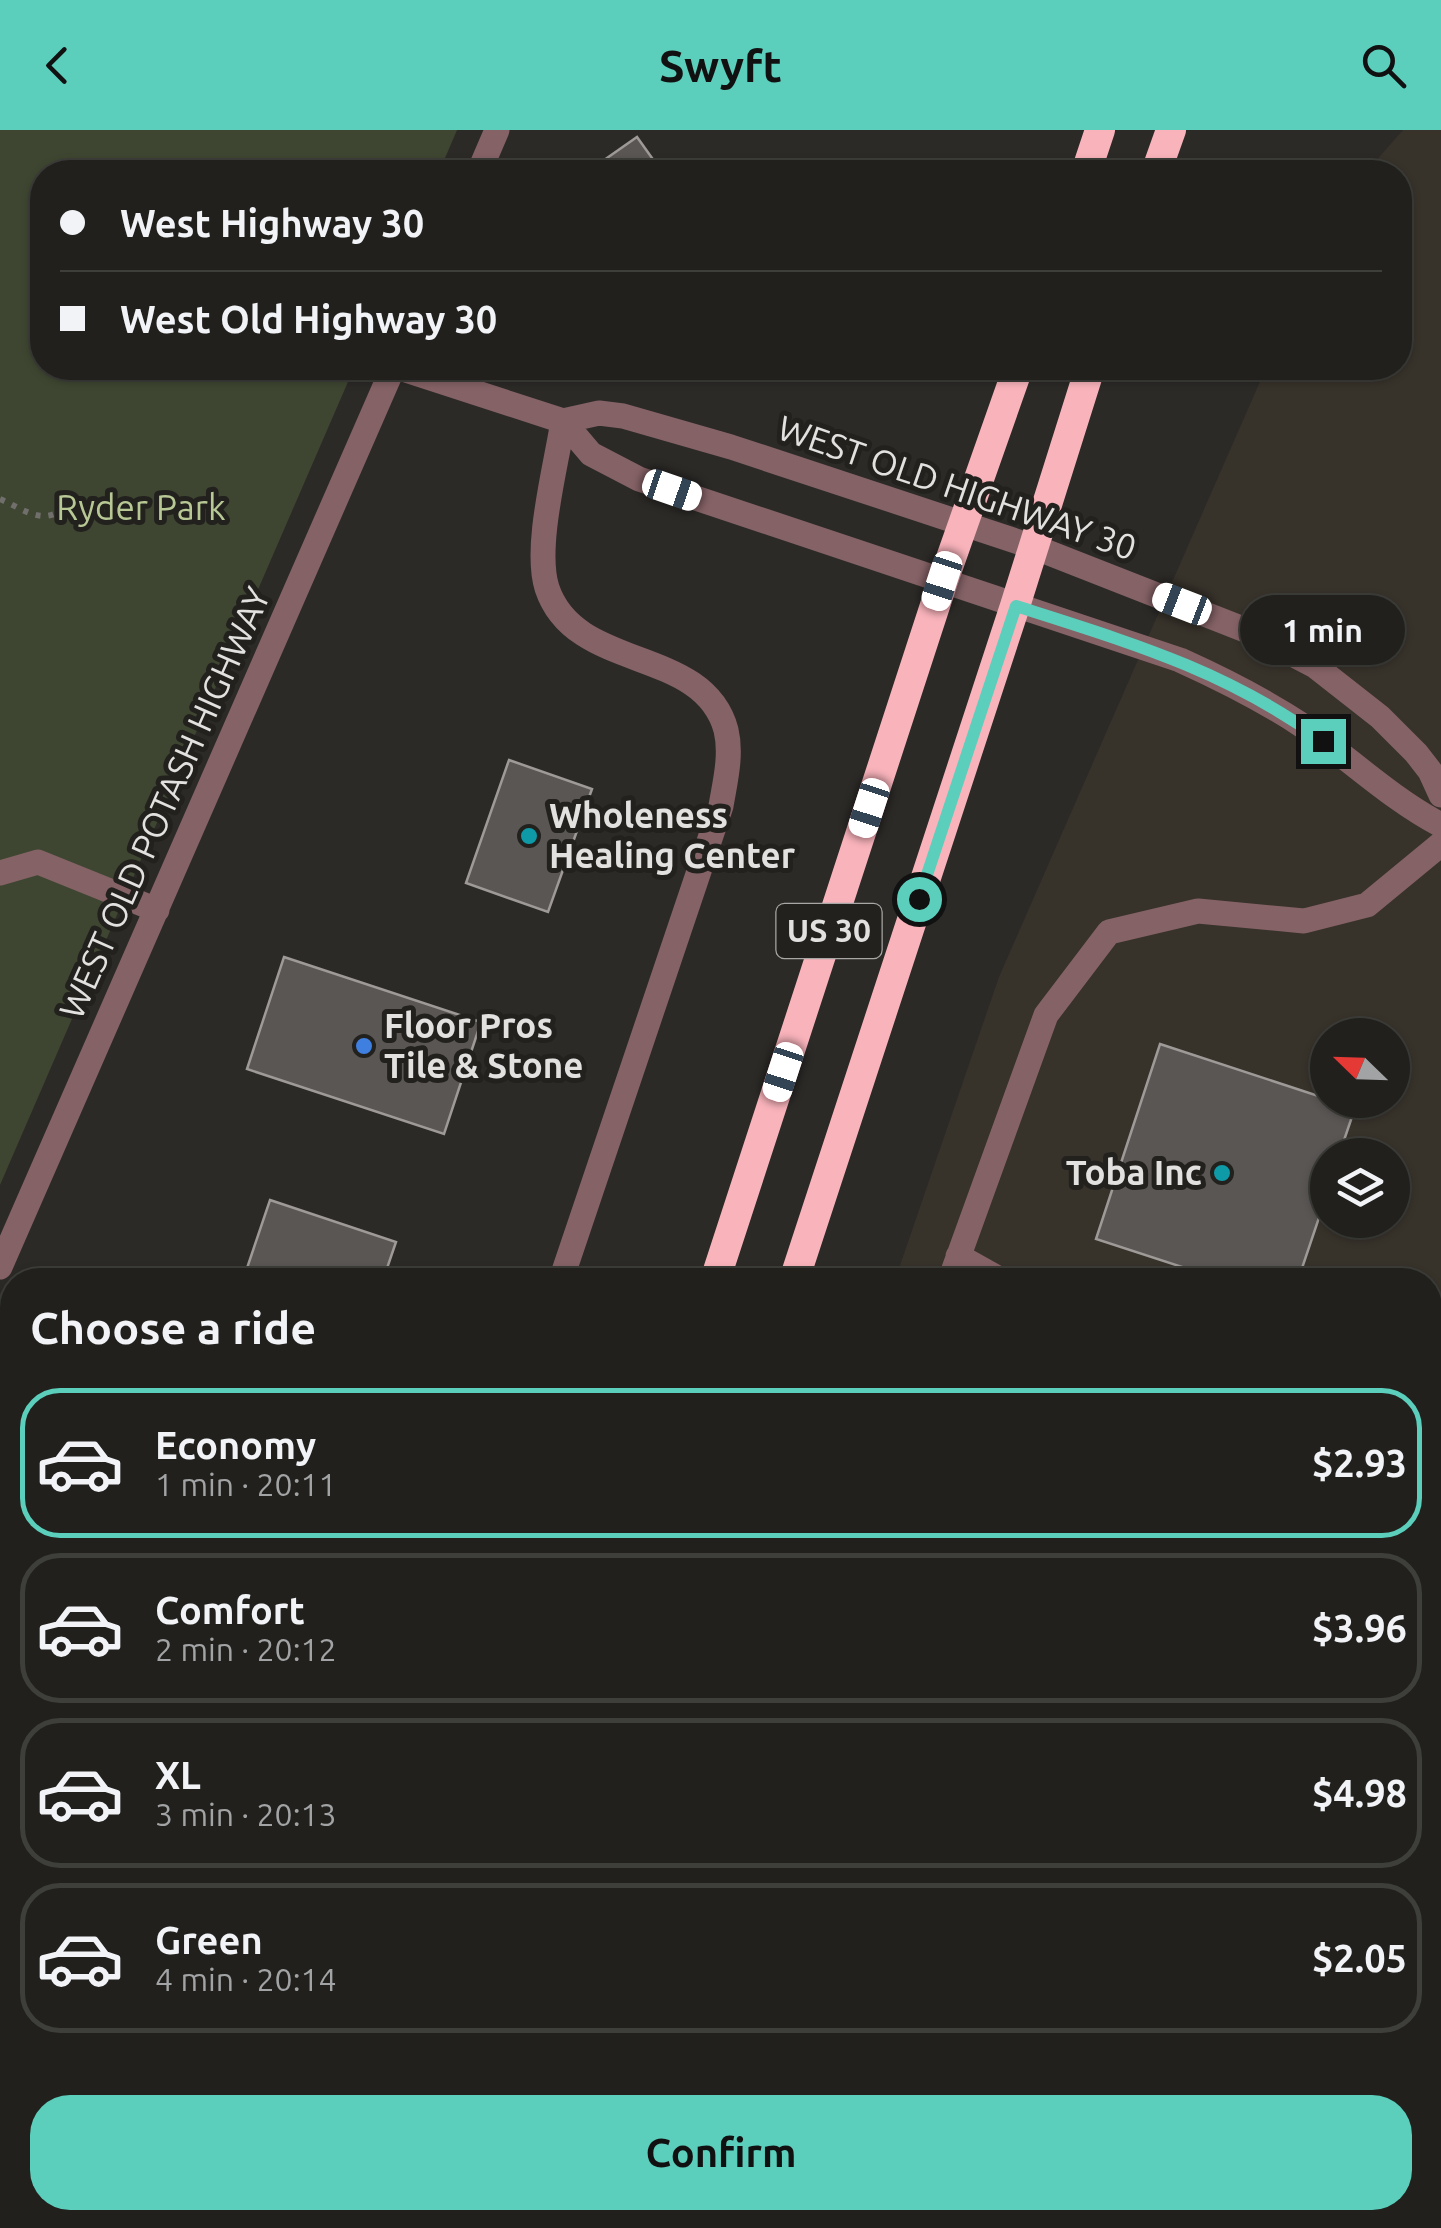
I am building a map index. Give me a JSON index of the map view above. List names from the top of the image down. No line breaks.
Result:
{"streets":{"highway":["US 30"],"street":["WEST OLD HIGHWAY 30","WEST OLD POTASH HIGHWAY"]},"crossings":[["WEST OLD HIGHWAY 30","US 30"]],"parks":["Ryder Park"],"places":["Wholeness Healing Center","Floor Pros Tile & Stone","Toba Inc"],"north":"top left","page":{"header":"Swyft","banner":["West Highway 30","West Old Highway 30"],"bubble":"1 min","heading":"Choose a ride","list":[{"name":"Economy","note":"1 min · 20:11","value":"$2.93"},{"name":"Comfort","note":"2 min · 20:12","value":"$3.96"},{"name":"XL","note":"3 min · 20:13","value":"$4.98"},{"name":"Green","note":"4 min · 20:14","value":"$2.05"}],"buttons":"Confirm"}}
